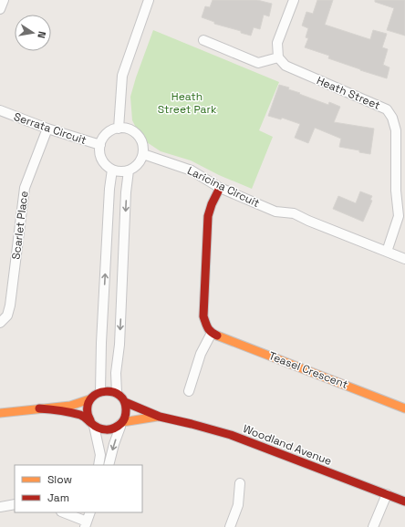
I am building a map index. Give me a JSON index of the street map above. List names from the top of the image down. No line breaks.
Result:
{"streets":{"street":["Heath Street","Serrata Circuit","Laricina Circuit","Scarlet Place","Teasel Crescent","Woodland Avenue"]},"crossings":[["Heath Street","Laricina Circuit"],["Serrata Circuit","Laricina Circuit"],["Serrata Circuit","Scarlet Place"]],"parks":["Heath Street Park"],"legend":["Slow","Jam"],"north":"right"}
